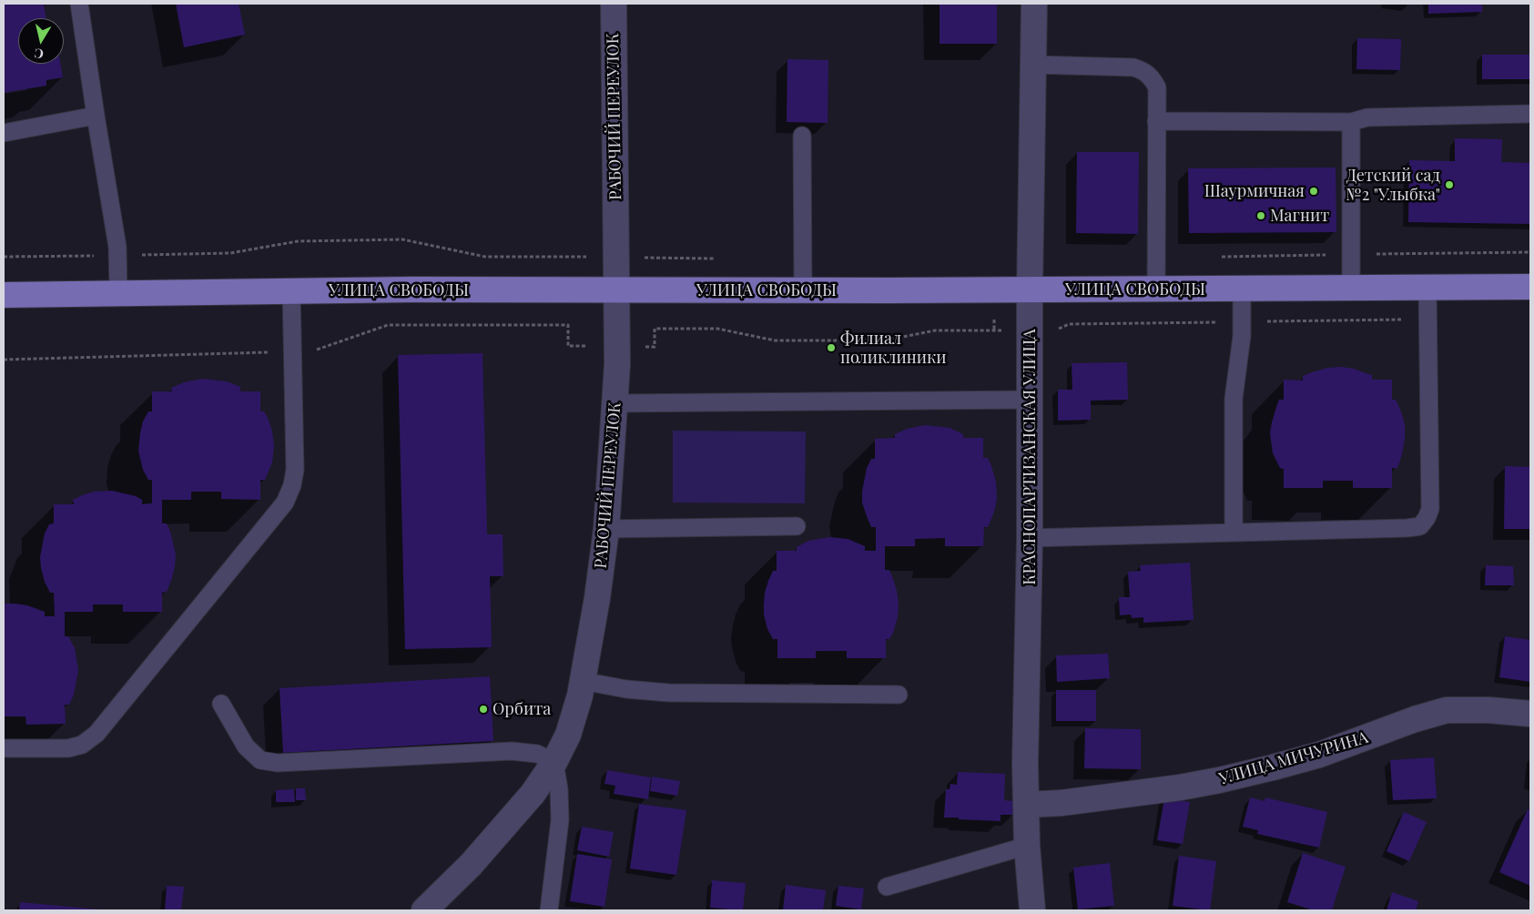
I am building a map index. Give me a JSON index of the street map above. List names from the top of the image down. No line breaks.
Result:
{"streets":{"main road":["УЛИЦА СВОБОДЫ"],"street":["РАБОЧИЙ ПЕРЕУЛОК","КРАСНОПАРТИЗАНСКАЯ УЛИЦА","УЛИЦА МИЧУРИНА"]},"crossings":[["РАБОЧИЙ ПЕРЕУЛОК","УЛИЦА СВОБОДЫ"],["УЛИЦА СВОБОДЫ","КРАСНОПАРТИЗАНСКАЯ УЛИЦА"],["КРАСНОПАРТИЗАНСКАЯ УЛИЦА","УЛИЦА МИЧУРИНА"]],"places":["Детский сад №2 \"Улыбка\"","Шаурмичная","Магнит","Филиал поликлиники","Орбита"],"north":"bottom"}
